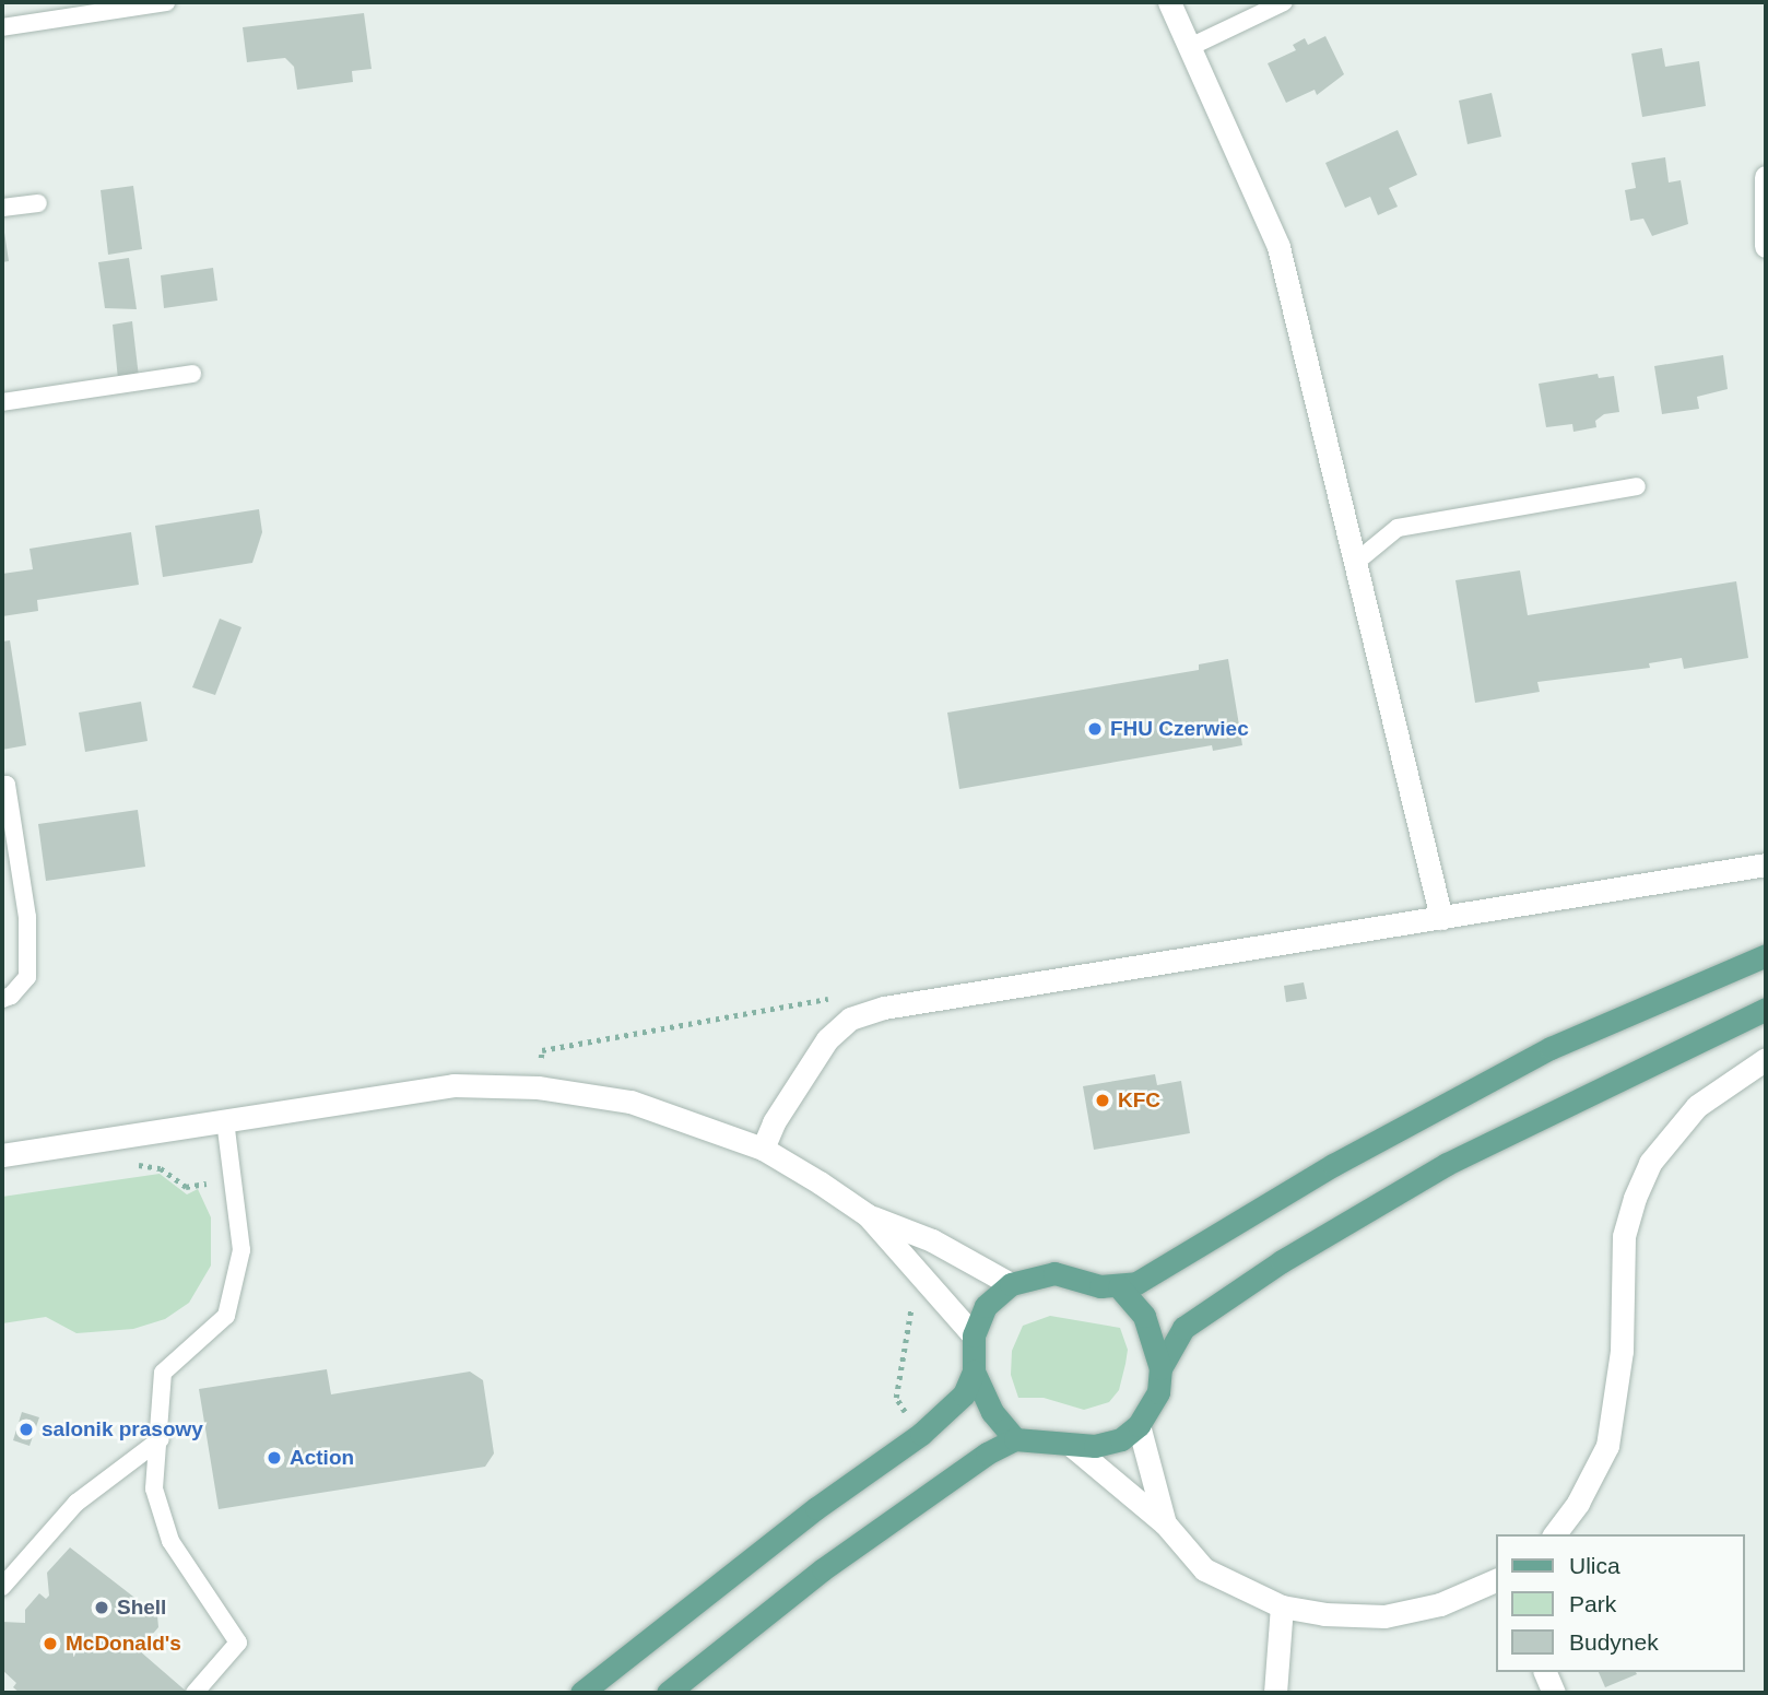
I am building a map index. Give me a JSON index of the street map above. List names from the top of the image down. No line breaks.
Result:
{"places":["FHU Czerwiec","KFC","salonik prasowy","Action","Shell","McDonald's"],"legend":["Ulica","Park","Budynek"]}
